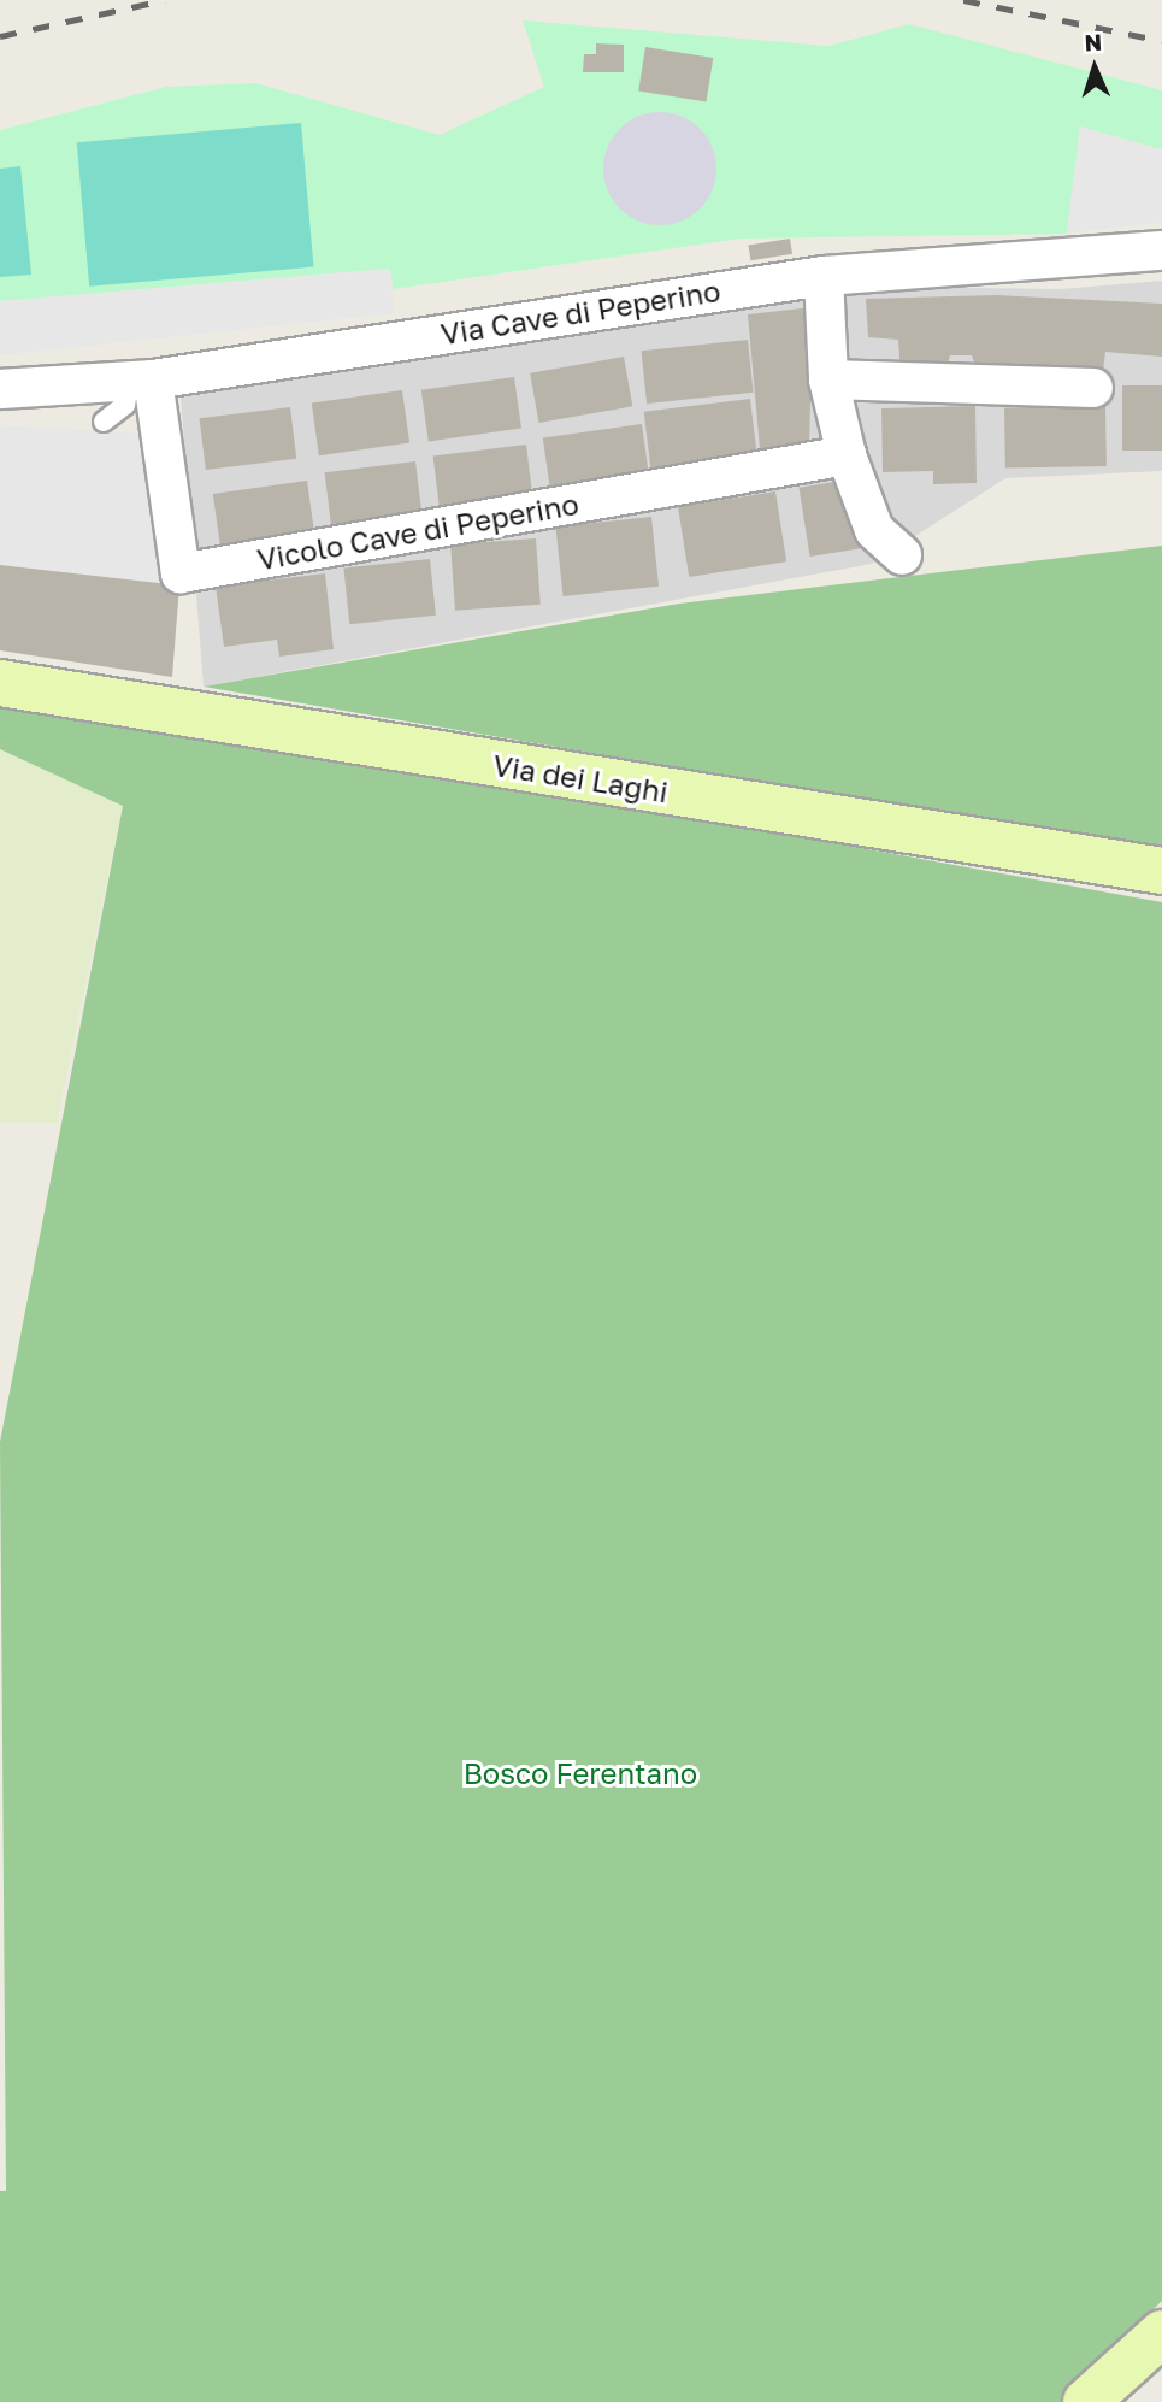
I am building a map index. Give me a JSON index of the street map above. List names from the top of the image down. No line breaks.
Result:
{"streets":{"main road":["Via dei Laghi"],"street":["Via Cave di Peperino","Vicolo Cave di Peperino"]},"crossings":[["Via Cave di Peperino","Vicolo Cave di Peperino"]],"parks":["Bosco Ferentano"],"north":"top"}
